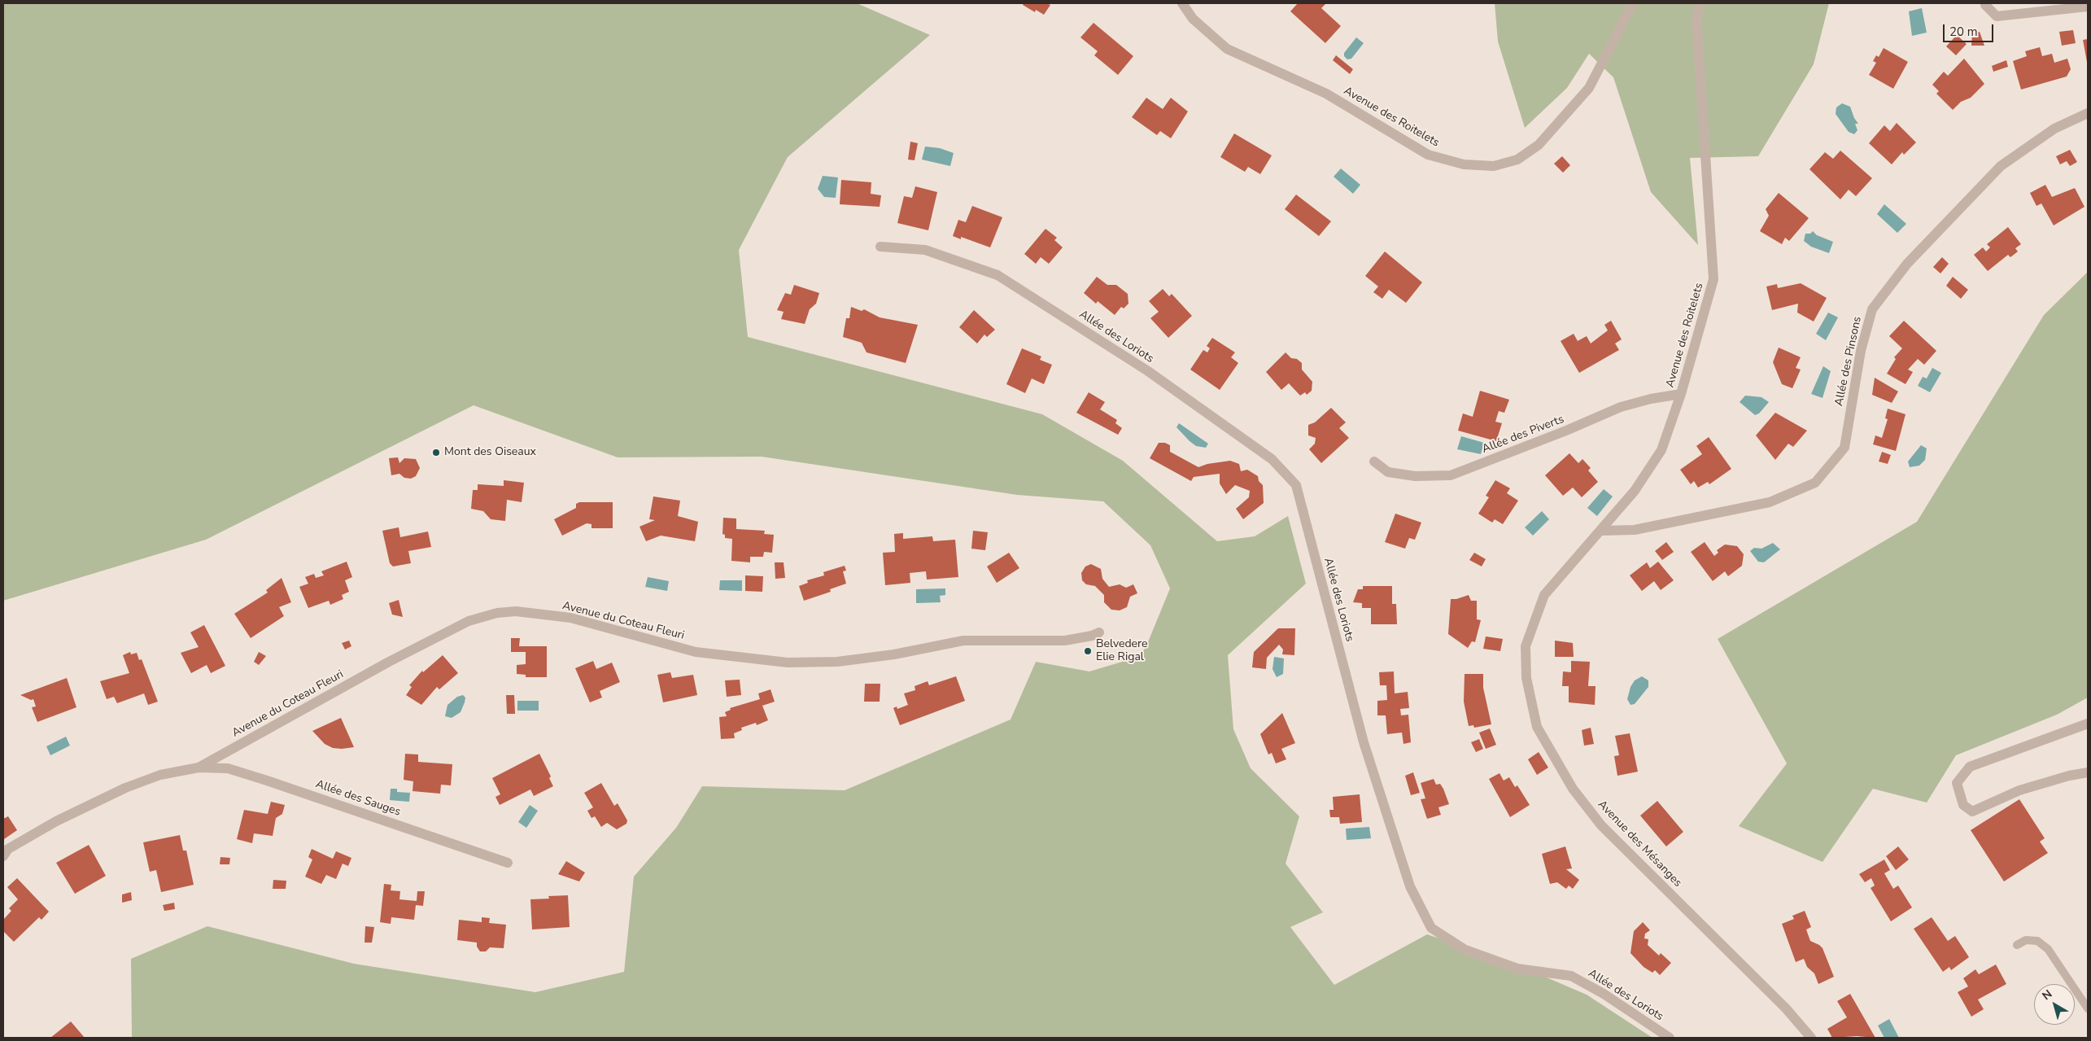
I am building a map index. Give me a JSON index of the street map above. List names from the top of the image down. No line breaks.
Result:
{"streets":{"street":["Avenue des Roitelets","Allée des Loriots","Allée des Pinsons","Allée des Piverts","Avenue du Coteau Fleuri","Allée des Sauges","Avenue des Mésanges"]},"crossings":[["Avenue des Roitelets","Allée des Pinsons"],["Avenue des Roitelets","Allée des Piverts"],["Avenue des Roitelets","Avenue des Mésanges"],["Allée des Pinsons","Avenue des Mésanges"],["Avenue du Coteau Fleuri","Allée des Sauges"]],"places":["Mont des Oiseaux","Belvedere Elie Rigal"],"scale_bar":"20 m","north":"top left"}
